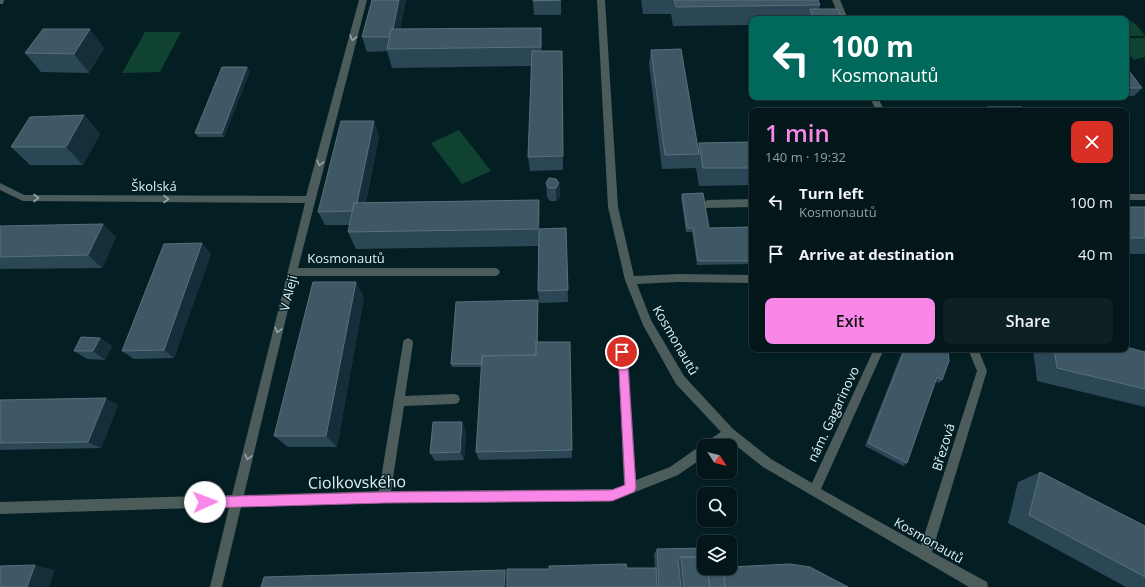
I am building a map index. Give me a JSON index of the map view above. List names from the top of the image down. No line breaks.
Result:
{"streets":{"street":["Školská","Kosmonautů","V Aleji","nám. Gagarinovo","Březová","Ciolkovského"]},"crossings":[["Školská","V Aleji"],["Kosmonautů","V Aleji"],["Kosmonautů","nám. Gagarinovo"],["Kosmonautů","Březová"],["V Aleji","Ciolkovského"]],"one_way":["Školská","V Aleji"],"north":"bottom right","page":{"turn":["100 m","Kosmonautů"],"heading":["1 min","140 m · 19:32"],"list":[{"name":"Turn left","note":"Kosmonautů","value":"100 m"},{"name":"Arrive at destination","value":"40 m"}],"buttons":["Exit","Share"]}}
